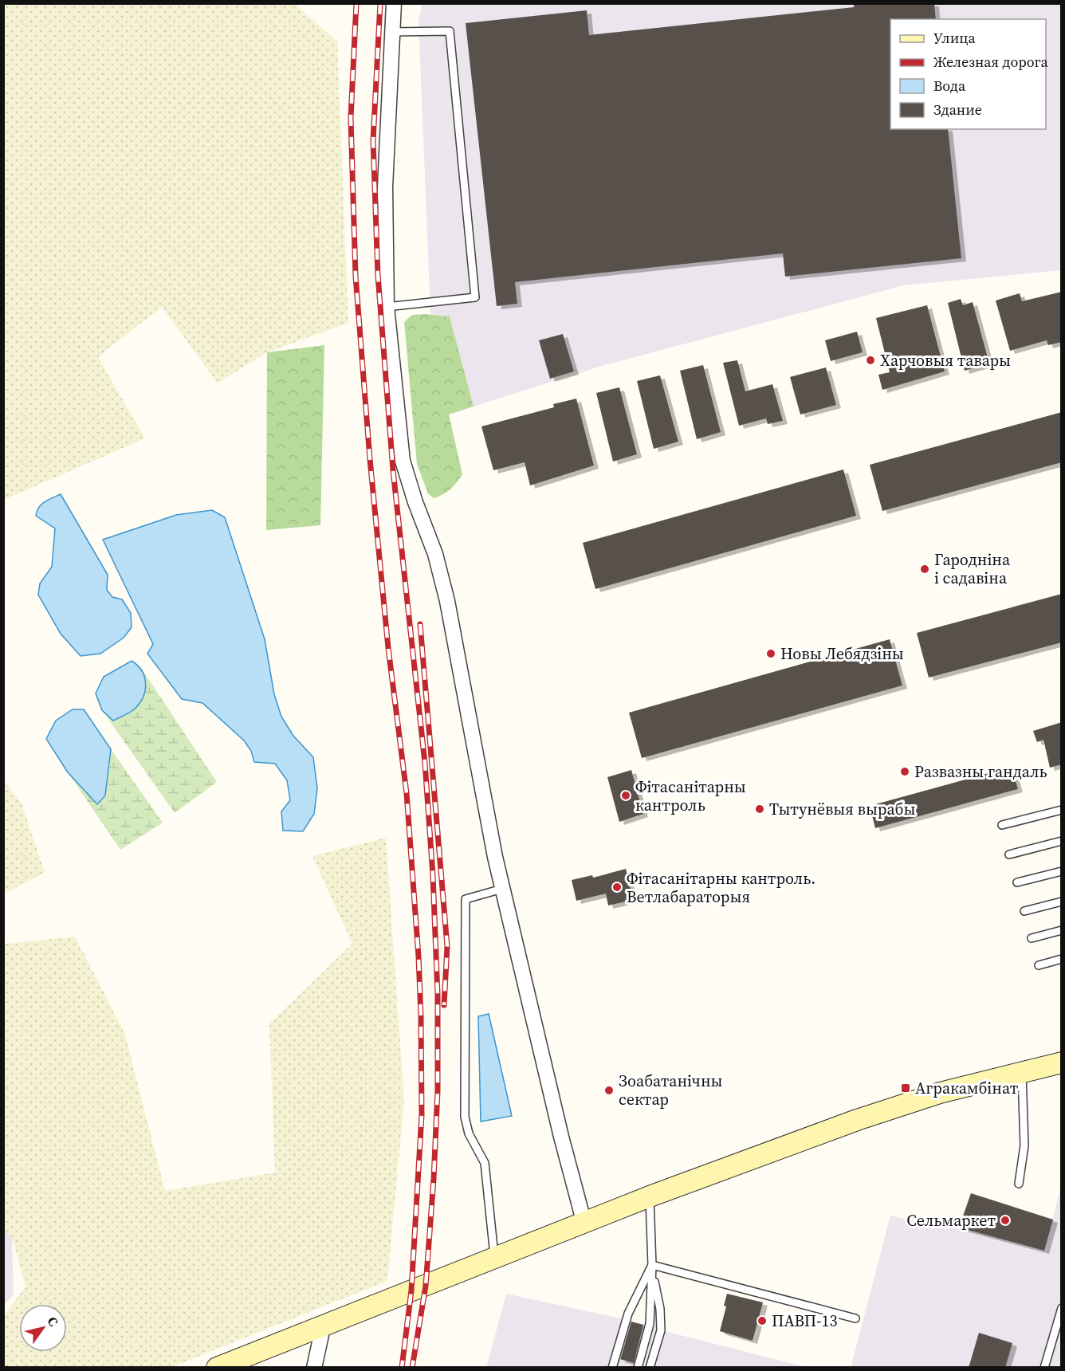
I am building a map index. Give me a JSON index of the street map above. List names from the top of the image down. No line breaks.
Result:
{"places":{"other":["Харчовыя тавары","Гародніна і садавіна","Новы Лебядзіны","Развазны гандаль","Фітасанітарны кантроль","Тытунёвыя вырабы","Фітасанітарны кантроль. Ветлабараторыя","Зоабатанічны сектар","Сельмаркет","ПАВП-13"],"transit":["Агракамбінат"]},"legend":["Улица","Железная дорога","Вода","Здание"],"north":"top right"}
